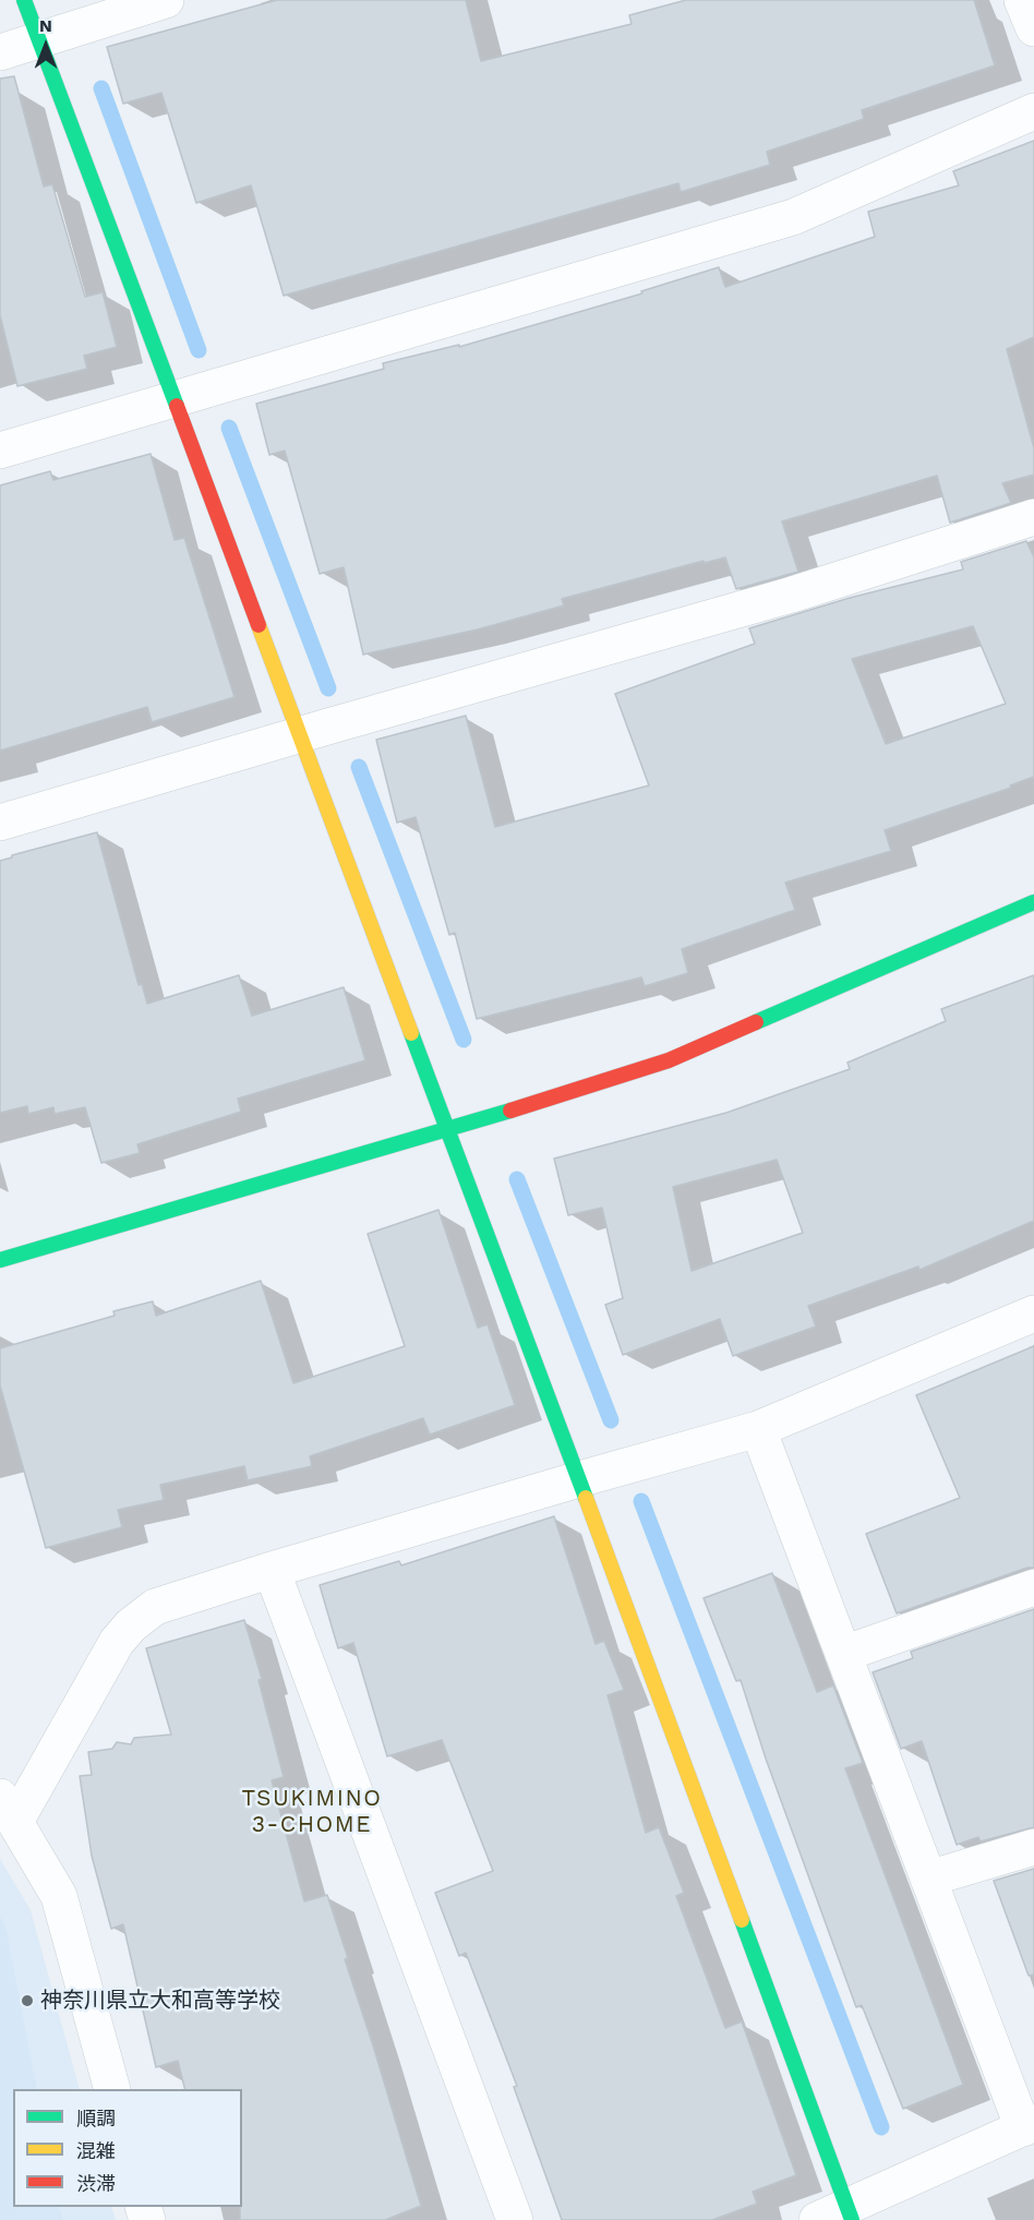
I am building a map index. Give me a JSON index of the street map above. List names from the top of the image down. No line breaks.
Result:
{"districts":["TSUKIMINO 3-CHOME"],"places":["神奈川県立大和高等学校"],"legend":["順調","混雑","渋滞"],"north":"top"}
